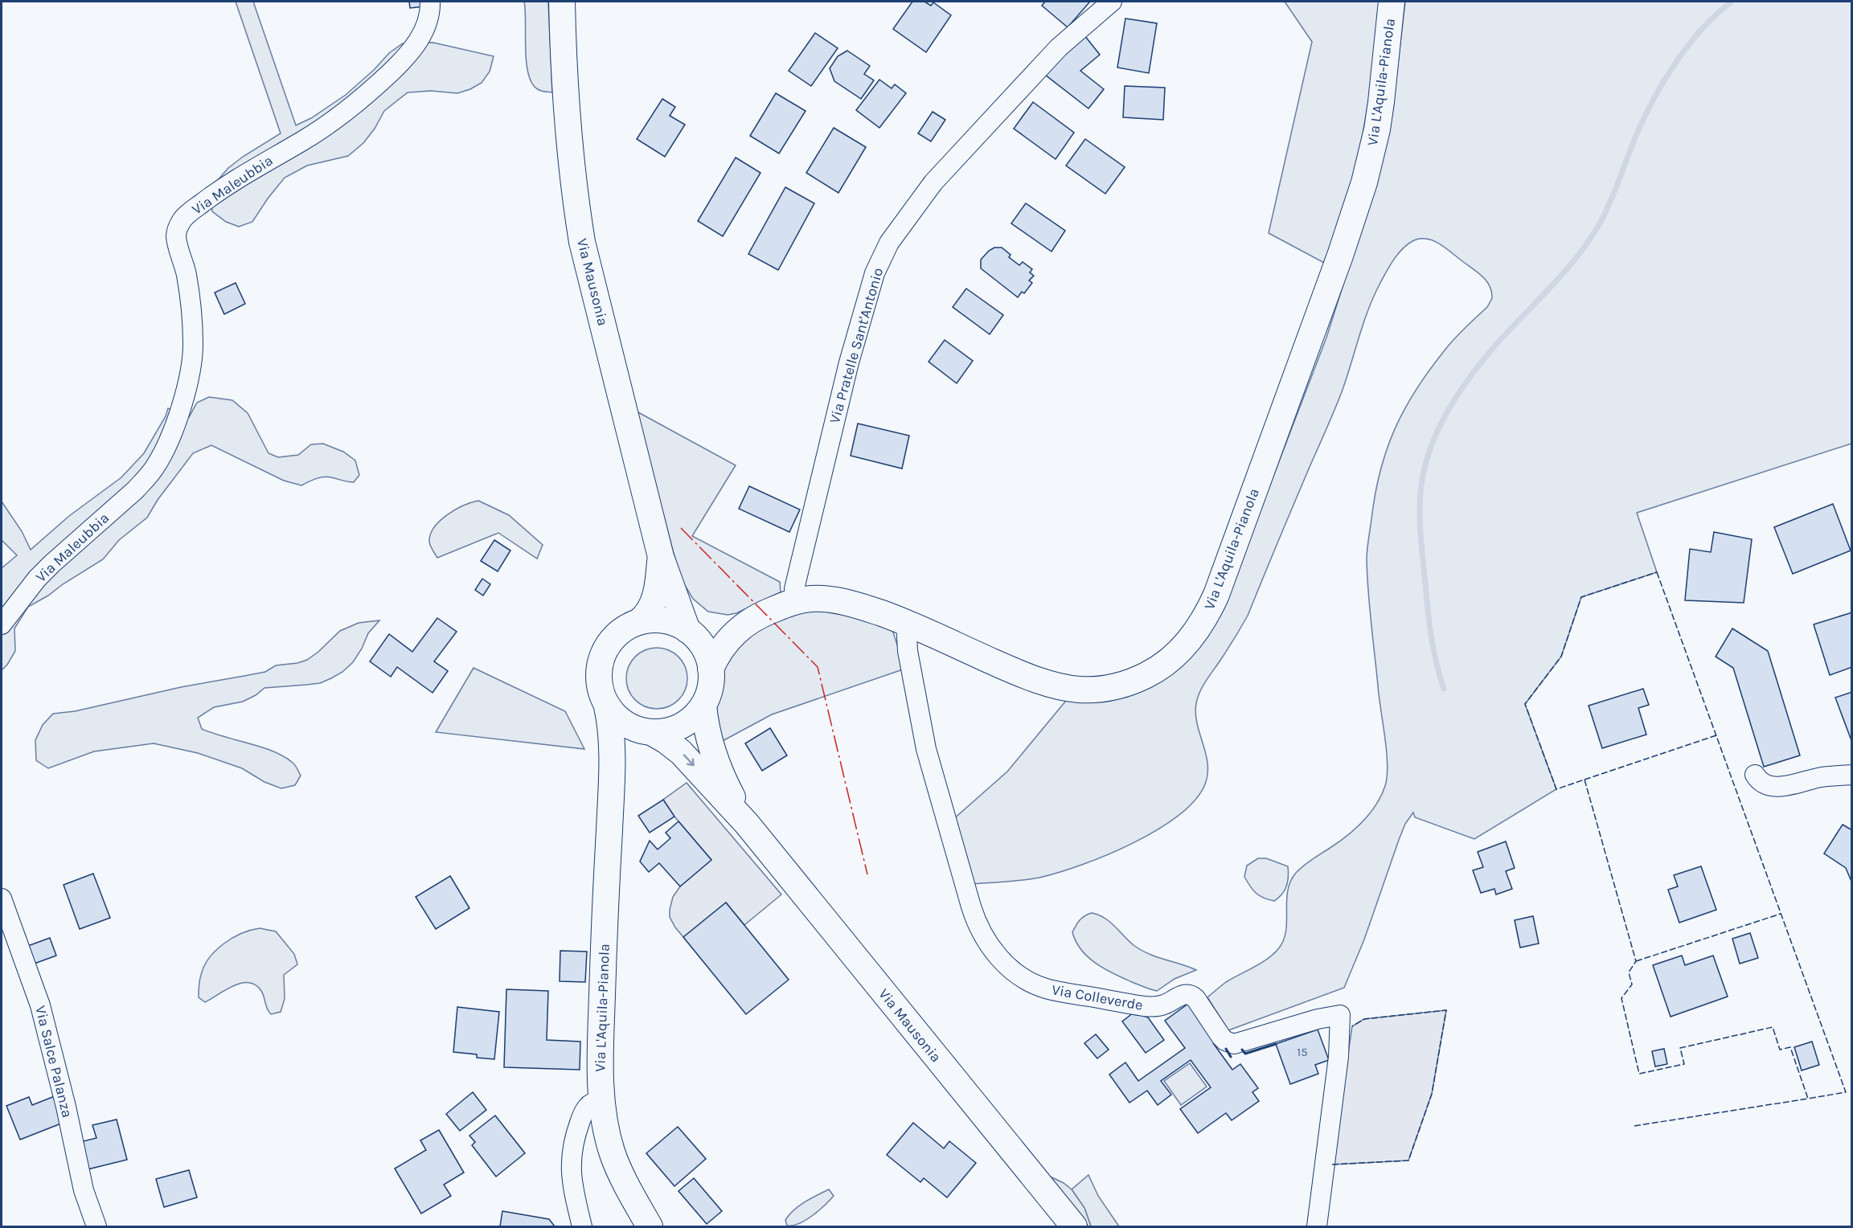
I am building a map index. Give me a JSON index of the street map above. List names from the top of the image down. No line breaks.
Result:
{"streets":{"main road":["Via L'Aquila-Pianola","Via Mausonia"],"street":["Via Maleubbia","Via Pratelle Sant'Antonio","Via Colleverde","Via Salce Palanza"]},"crossings":[["Via L'Aquila-Pianola","Via Mausonia"],["Via L'Aquila-Pianola","Via Pratelle Sant'Antonio"],["Via L'Aquila-Pianola","Via Colleverde"]],"house_numbers":["15"]}
